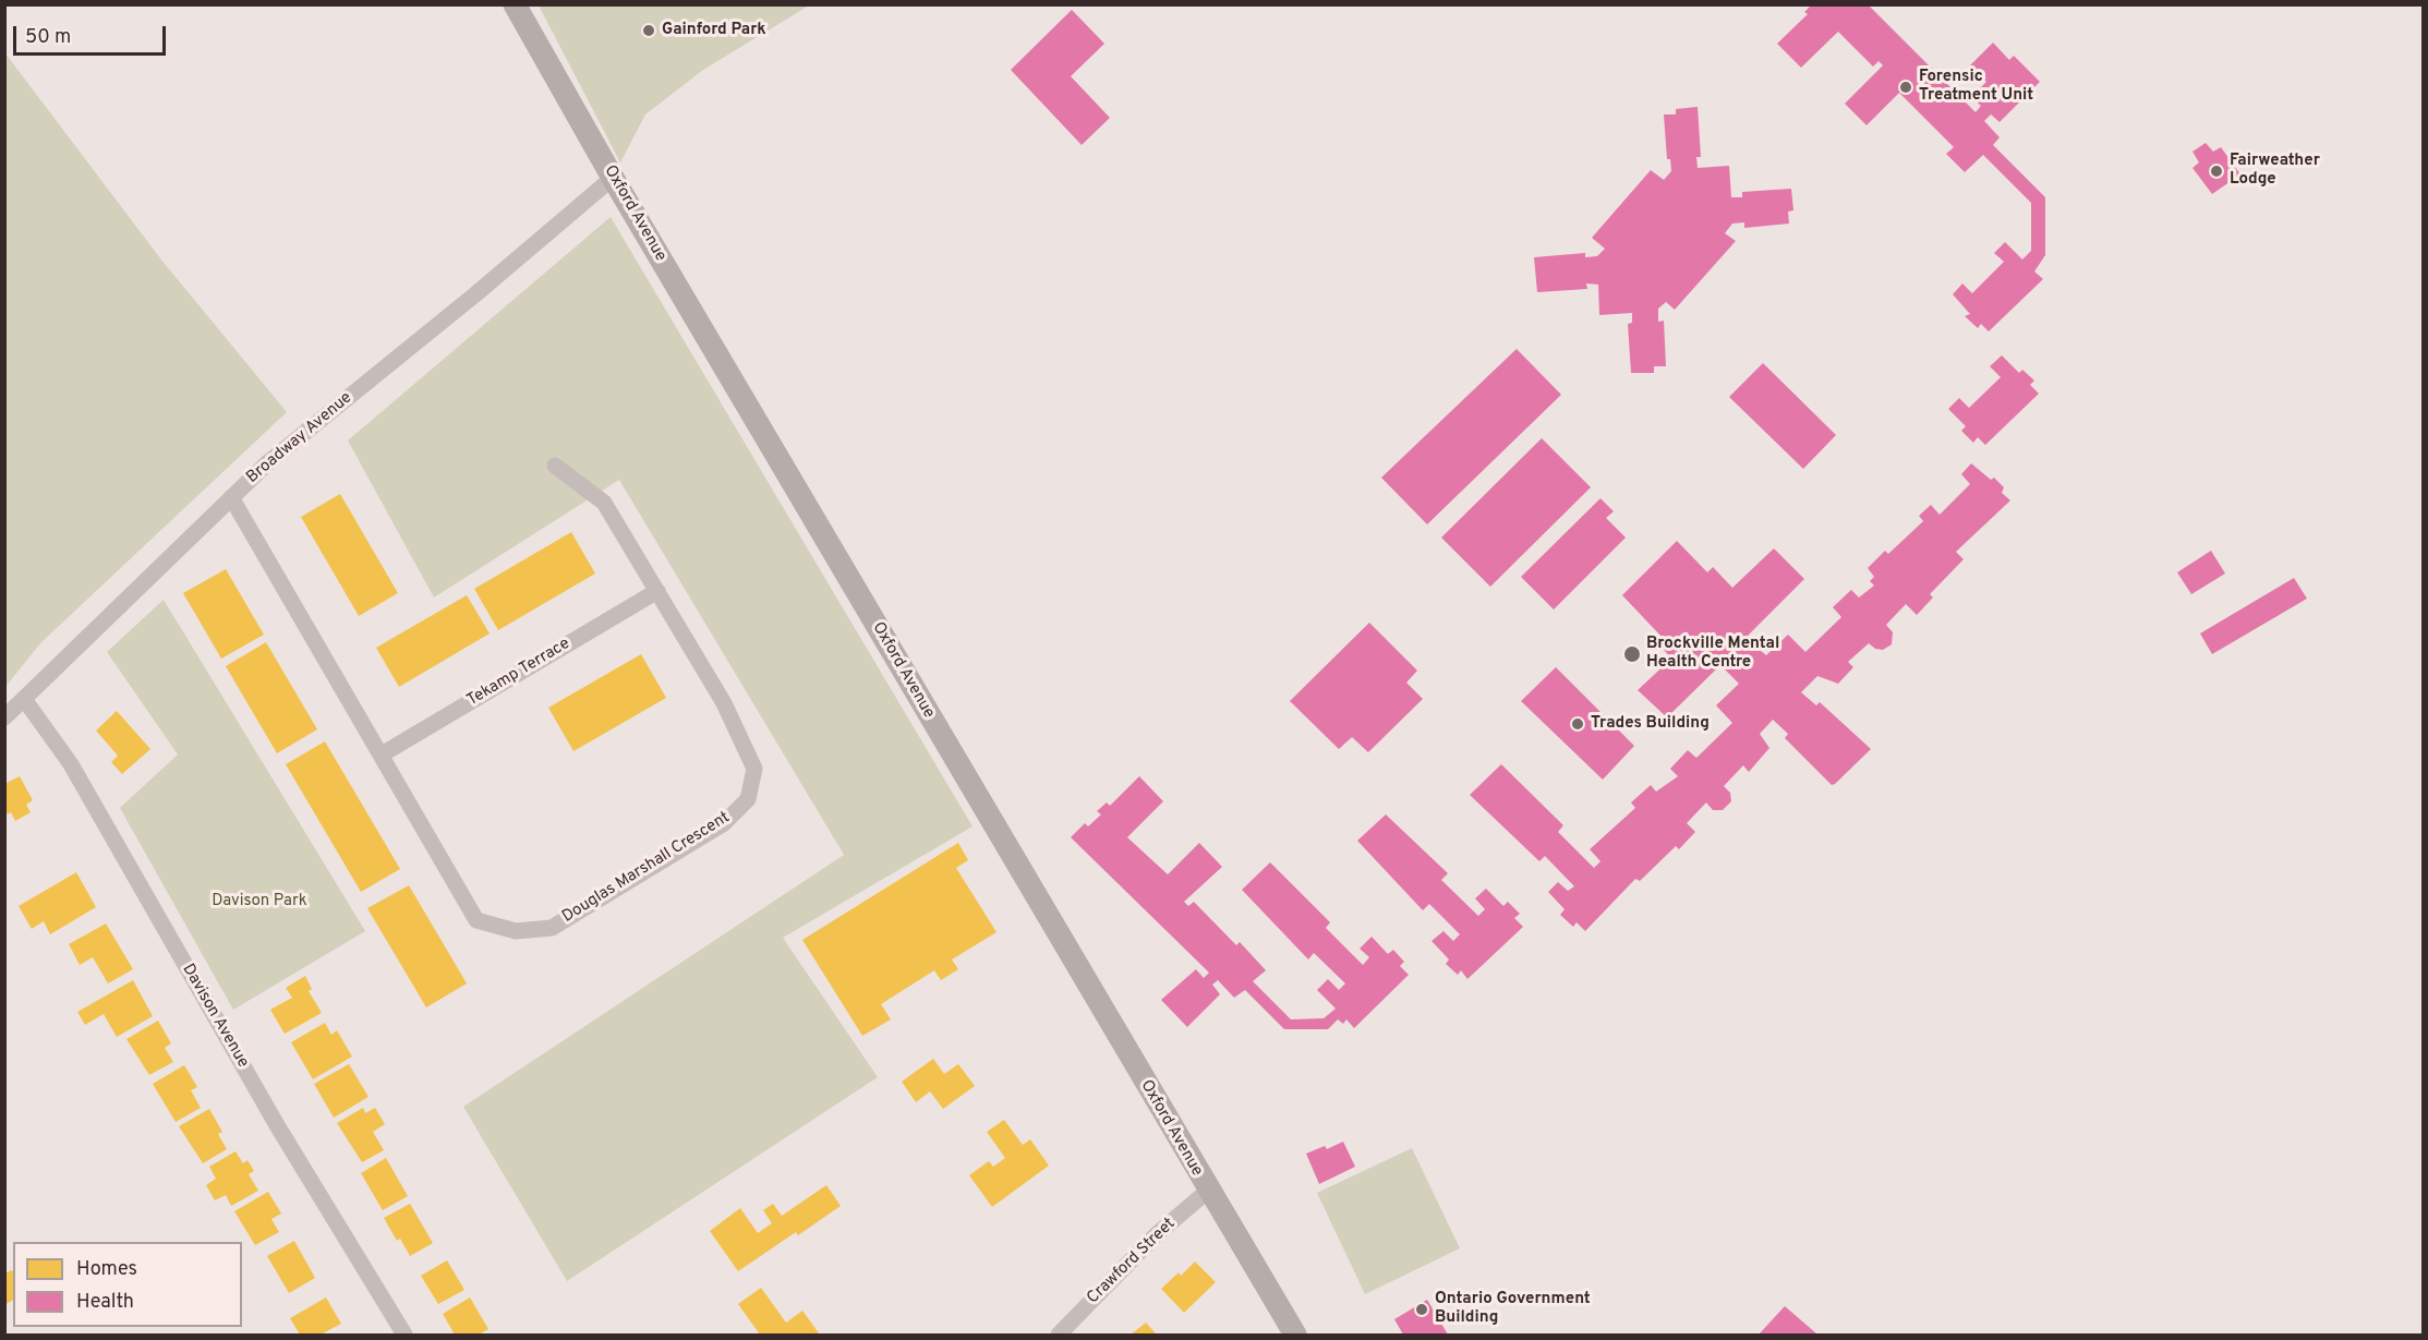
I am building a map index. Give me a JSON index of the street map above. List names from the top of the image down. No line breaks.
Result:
{"streets":{"street":["Oxford Avenue","Broadway Avenue","Tekamp Terrace","Douglas Marshall Crescent","Davison Avenue","Crawford Street"]},"crossings":[["Oxford Avenue","Broadway Avenue"],["Oxford Avenue","Crawford Street"],["Broadway Avenue","Douglas Marshall Crescent"],["Broadway Avenue","Davison Avenue"],["Tekamp Terrace","Douglas Marshall Crescent"]],"parks":["Davison Park"],"places":["Gainford Park","Forensic Treatment Unit","Fairweather Lodge","Brockville Mental Health Centre","Trades Building","Ontario Government Building"],"legend":["Homes","Health"],"scale_bar":"50 m"}
